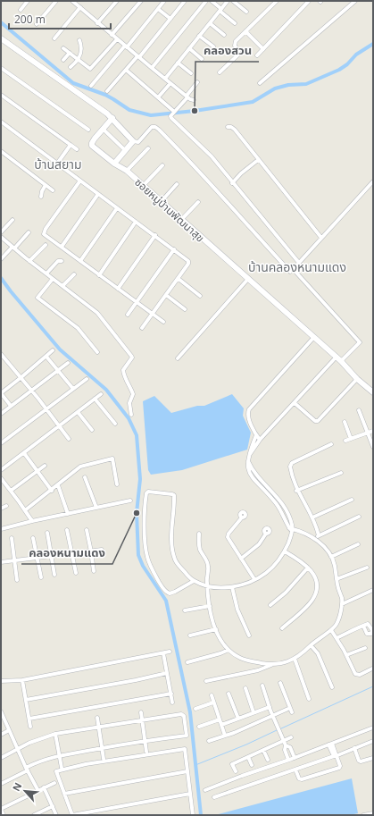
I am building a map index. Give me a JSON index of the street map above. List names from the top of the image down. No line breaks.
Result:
{"streets":{"street":["ซอยหมู่บ้านพัฒนาสุข"]},"districts":["บ้านสยาม","บ้านคลองหนามแดง"],"places":["คลองสวน","คลองหนามแดง"],"scale_bar":"200 m","north":"top left"}
